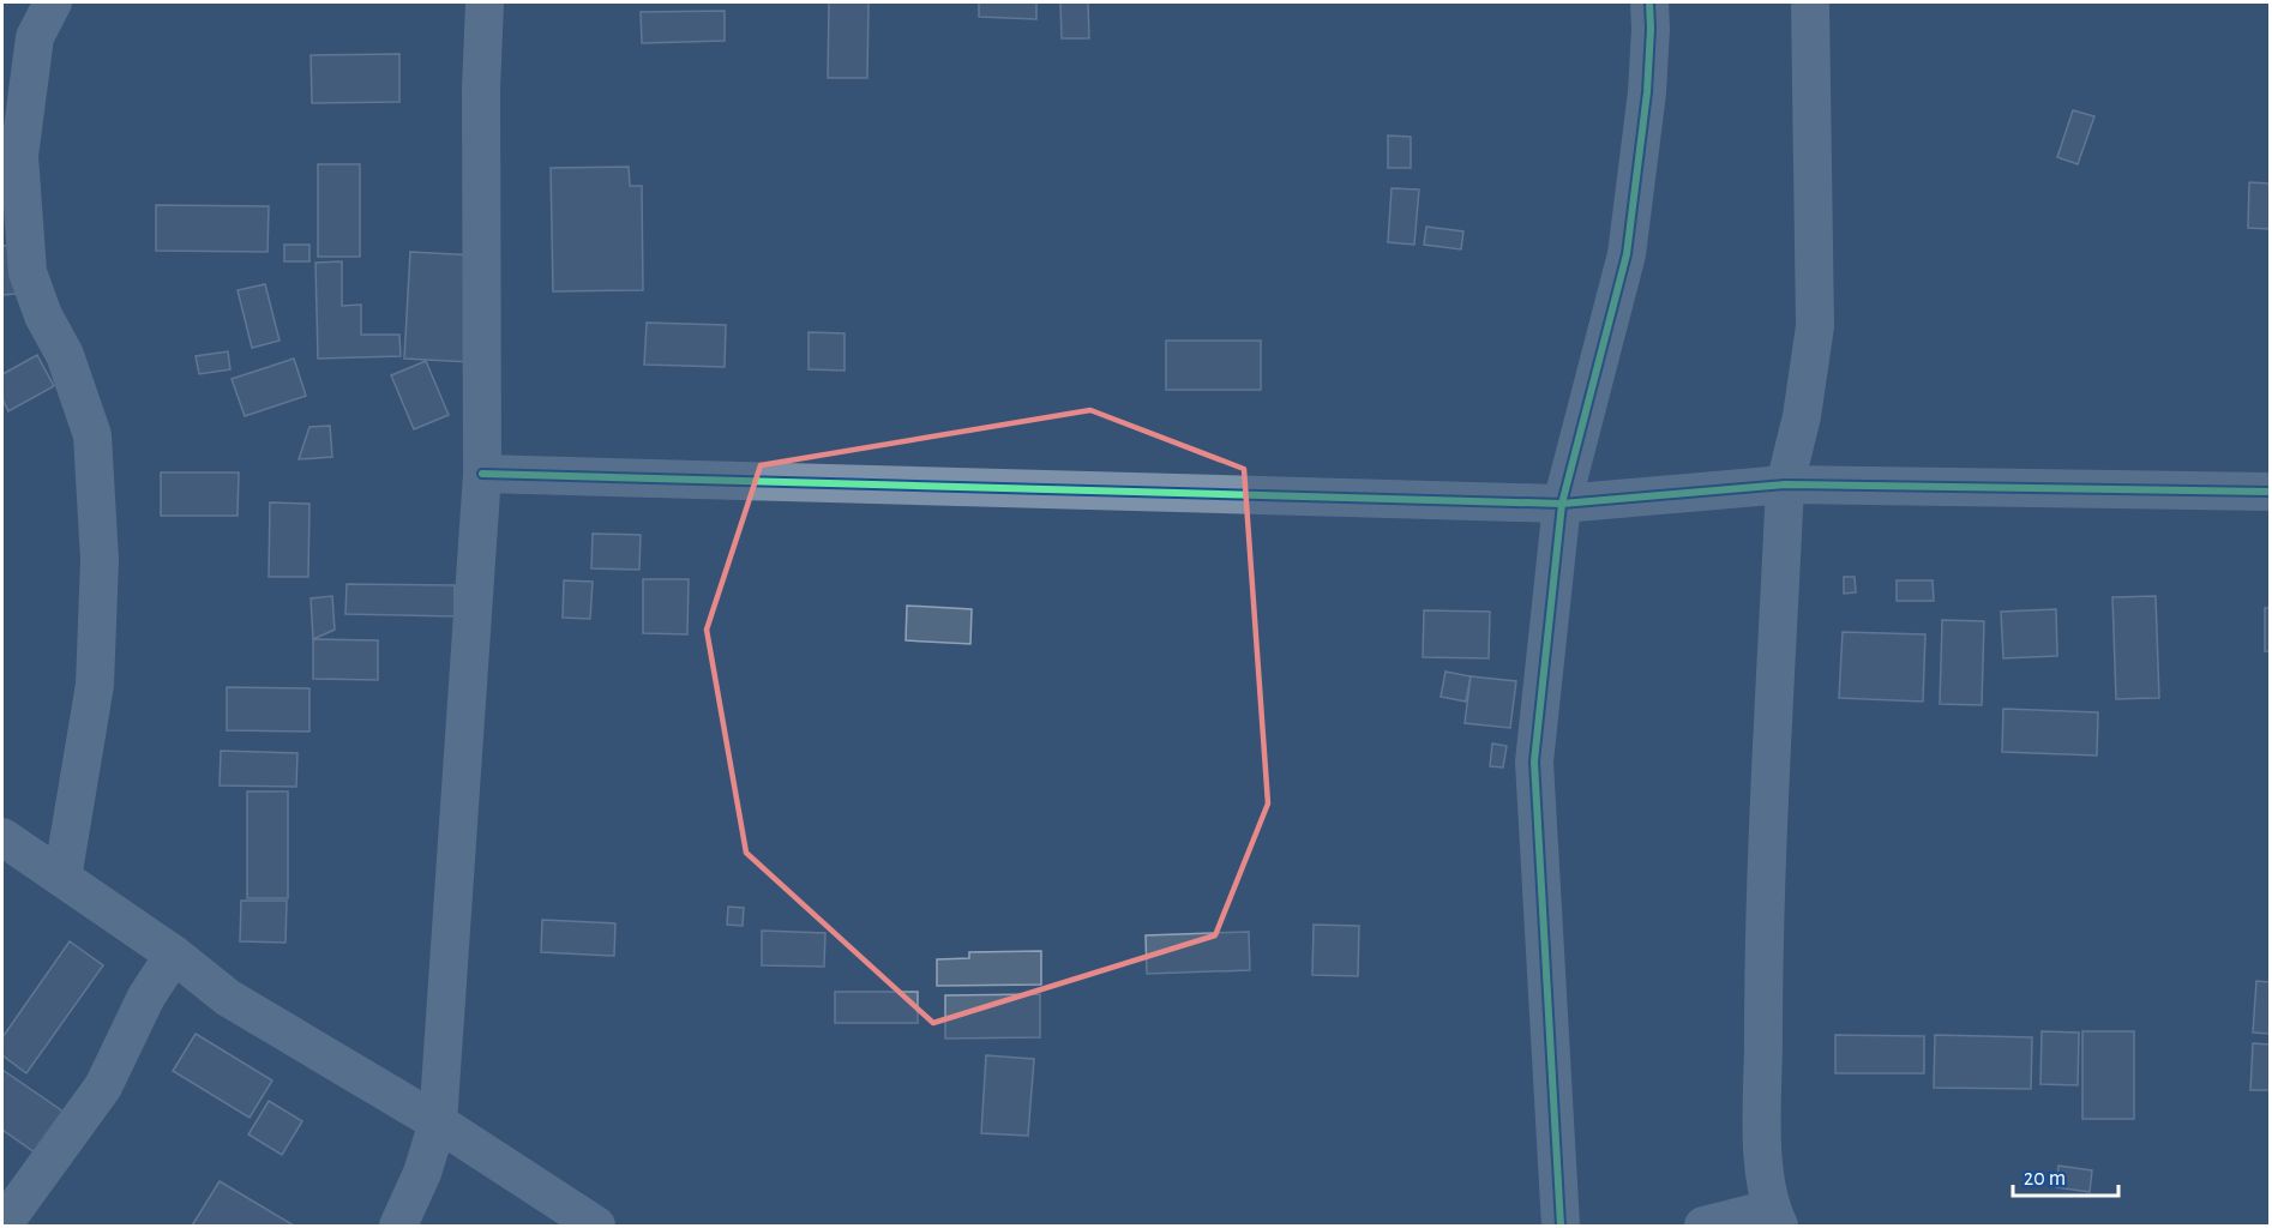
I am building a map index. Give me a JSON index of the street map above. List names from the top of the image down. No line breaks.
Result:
{"scale_bar":"20 m"}
